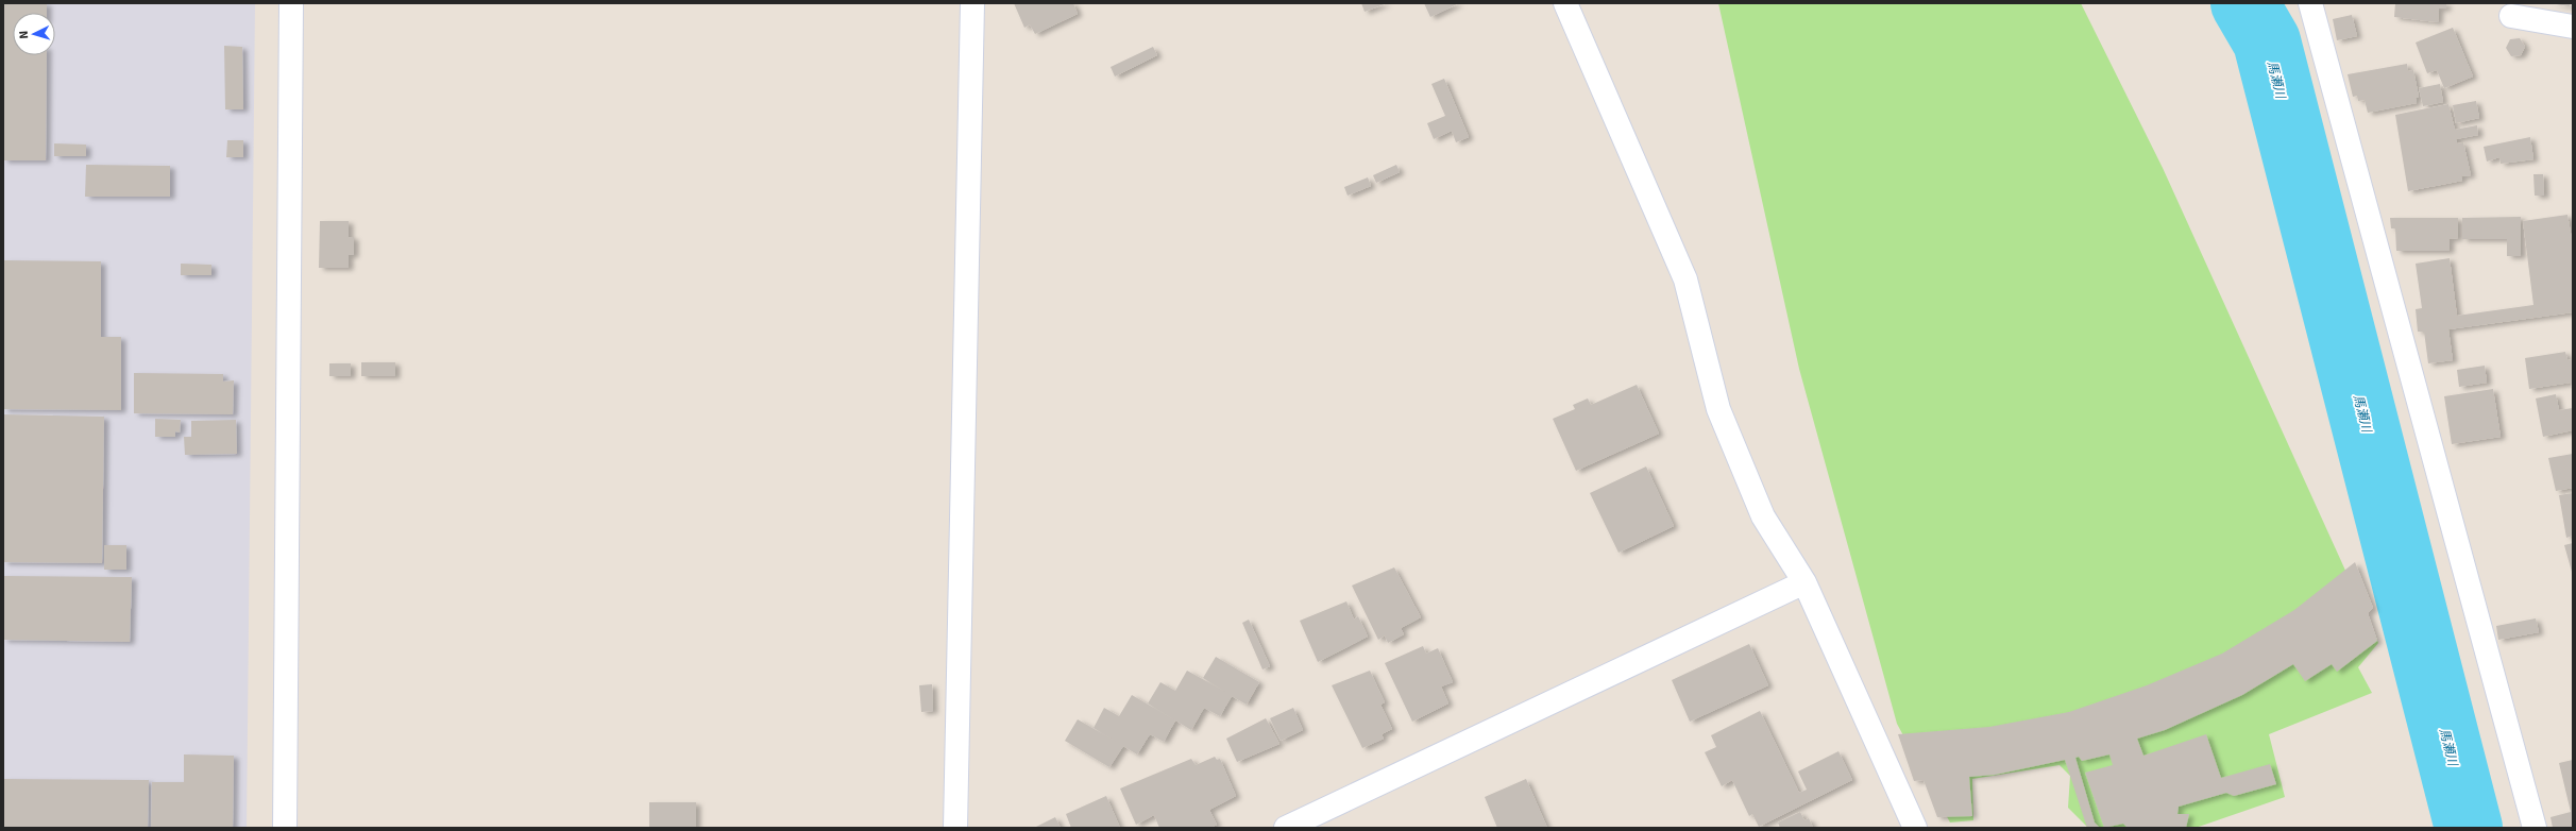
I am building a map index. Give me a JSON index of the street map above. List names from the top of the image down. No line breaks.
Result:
{"water":["馬瀬川"],"north":"left"}
